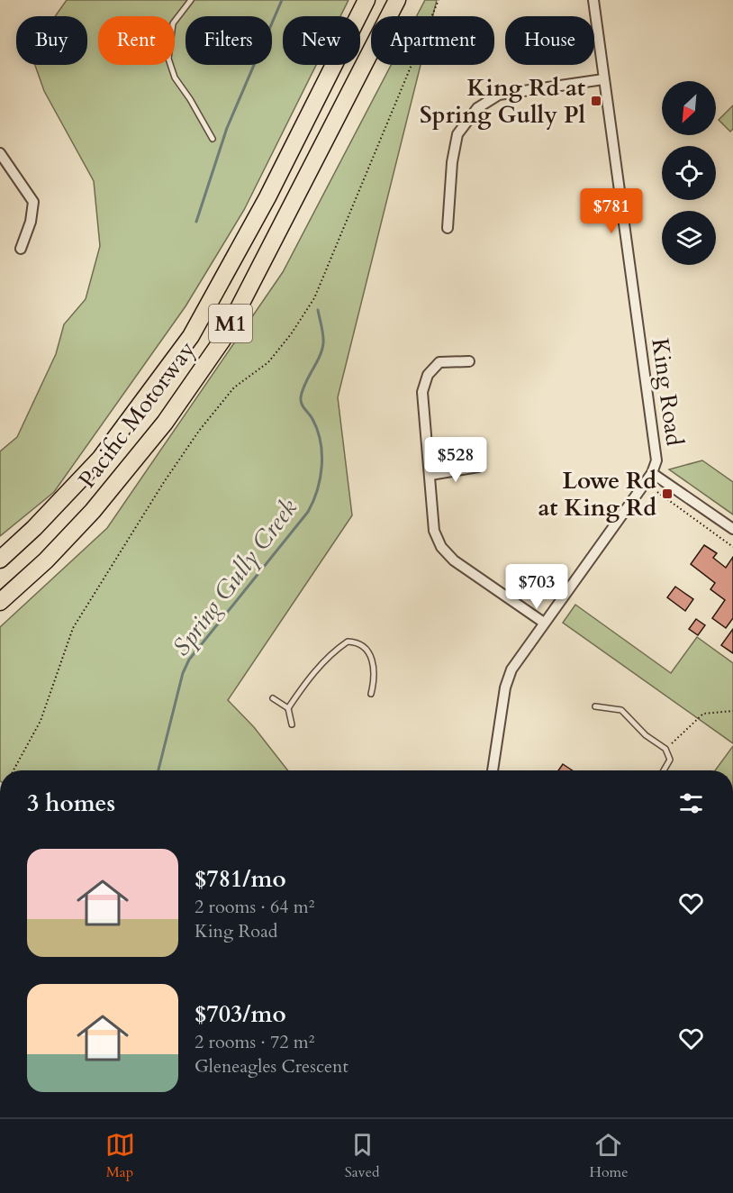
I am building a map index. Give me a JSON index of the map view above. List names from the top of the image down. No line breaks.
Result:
{"streets":{"highway":["M1","Pacific Motorway"],"street":["King Road"]},"water":["Spring Gully Creek"],"places":{"transit":["King Rd at Spring Gully Pl","Lowe Rd at King Rd"]},"north":"bottom left","page":{"chip":["Buy","Rent","Filters","New","Apartment","House"],"price":["$781","$528","$703"],"heading":"3 homes","list":[{"name":"$781/mo","note":"2 rooms · 64 m² · King Road"},{"name":"$703/mo","note":"2 rooms · 72 m² · Gleneagles Crescent"}],"tabs":["Map","Saved","Home"]}}
